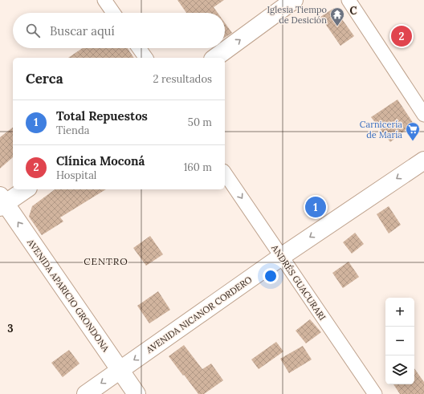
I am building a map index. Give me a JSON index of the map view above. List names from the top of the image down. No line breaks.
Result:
{"streets":{"main road":["AVENIDA APARICIO GRONDONA","AVENIDA NICANOR CORDERO"],"street":["ANDRÉS GUACURARI"]},"crossings":[["ANDRÉS GUACURARI","AVENIDA NICANOR CORDERO"],["AVENIDA APARICIO GRONDONA","AVENIDA NICANOR CORDERO"]],"one_way":["ANDRÉS GUACURARI","AVENIDA APARICIO GRONDONA","AVENIDA NICANOR CORDERO"],"districts":["CENTRO"],"places":{"temple":["Iglesia Tiempo de Desición"],"supermarket":["Carnicería de María"]},"page":{"search":"Buscar aquí","pins":["2","1"],"heading":["Cerca","2 resultados"],"list":[{"mark":"1","name":"Total Repuestos","note":"Tienda","value":"50 m"},{"mark":"2","name":"Clínica Moconá","note":"Hospital","value":"160 m"}],"map_buttons":["+","−"]},"grid":{"columns":["C"],"rows":["3"]}}
